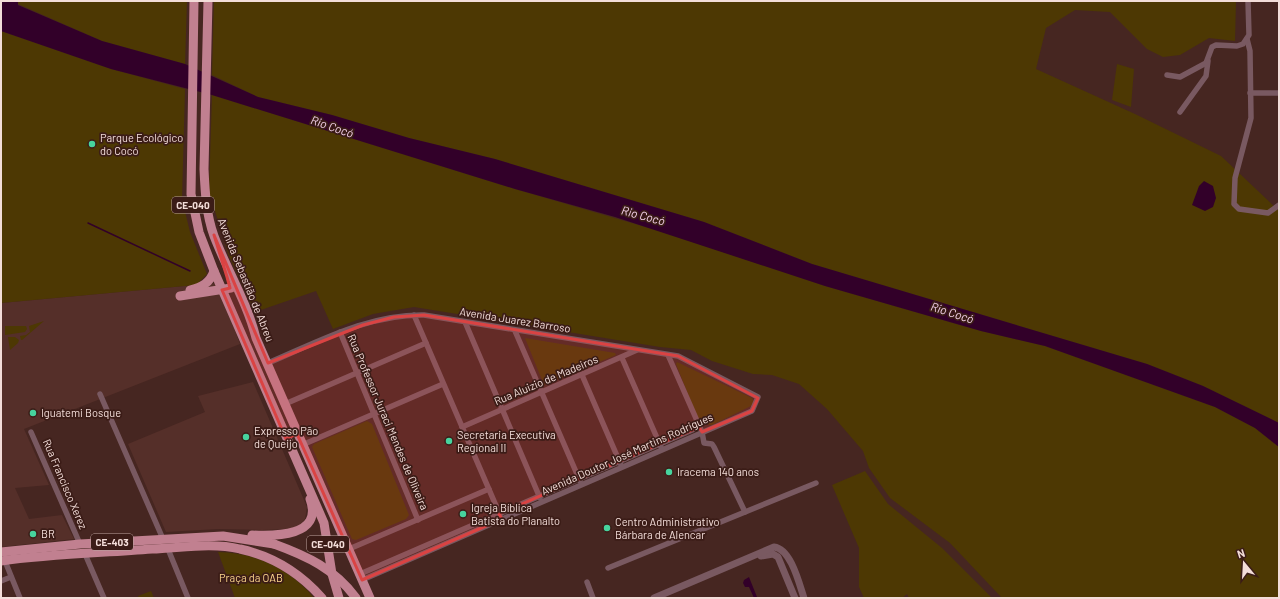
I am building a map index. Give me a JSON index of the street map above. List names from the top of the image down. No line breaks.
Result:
{"streets":{"main road":["CE-040","Avenida Sebastião de Abreu","CE-403"],"street":["Avenida Juarez Barroso","Rua Aluizio de Madeiros","Rua Professor Juraci Mendes de Oliveira","Avenida Doutor José Martins Rodrigues","Rua Francisco Xerez"]},"crossings":[["CE-040","Avenida Sebastião de Abreu"],["CE-040","Avenida Doutor José Martins Rodrigues"],["Avenida Sebastião de Abreu","Avenida Juarez Barroso"],["Avenida Juarez Barroso","Rua Aluizio de Madeiros"],["Avenida Juarez Barroso","Rua Professor Juraci Mendes de Oliveira"],["Avenida Juarez Barroso","Avenida Doutor José Martins Rodrigues"],["Rua Francisco Xerez","CE-403"]],"water":["Rio Cocó"],"parks":["Praça da OAB"],"places":["Parque Ecológico do Cocó","Iguatemi Bosque","Expresso Pão de Queijo","Secretaria Executiva Regional II","Iracema 140 anos","Igreja Bíblica Batista do Planalto","Centro Administrativo Bárbara de Alencar","BR"],"north":"top"}
